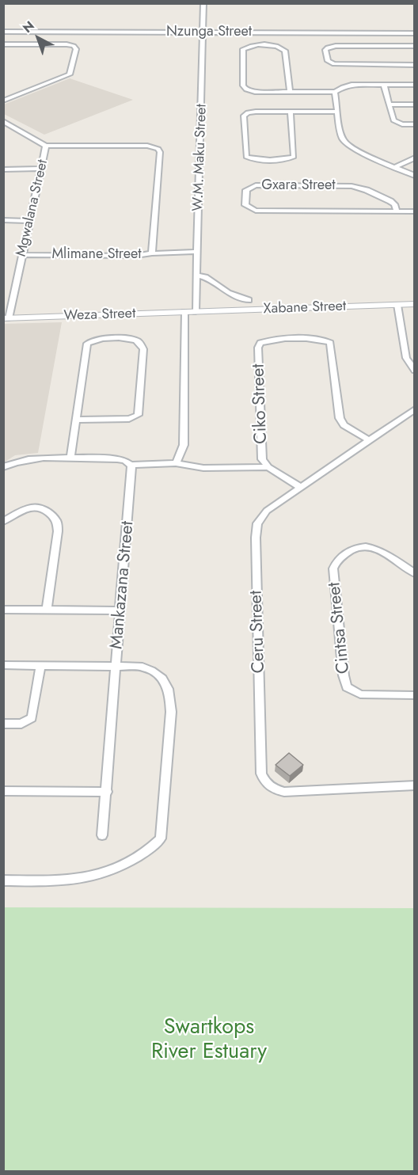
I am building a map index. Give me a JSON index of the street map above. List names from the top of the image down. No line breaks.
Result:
{"streets":{"street":["Nzunga Street","W.M. Maku Street","Gxara Street","Mgwalana Street","Mlimane Street","Xabane Street","Weza Street","Ciko Street","Mankazana Street","Cintsa Street","Ceru Street"]},"crossings":[["Nzunga Street","W.M. Maku Street"],["W.M. Maku Street","Xabane Street"],["W.M. Maku Street","Weza Street"],["Mgwalana Street","Mlimane Street"],["Mgwalana Street","Weza Street"],["Xabane Street","Weza Street"],["Ciko Street","Ceru Street"]],"parks":["Swartkops River Estuary"],"north":"top left"}
